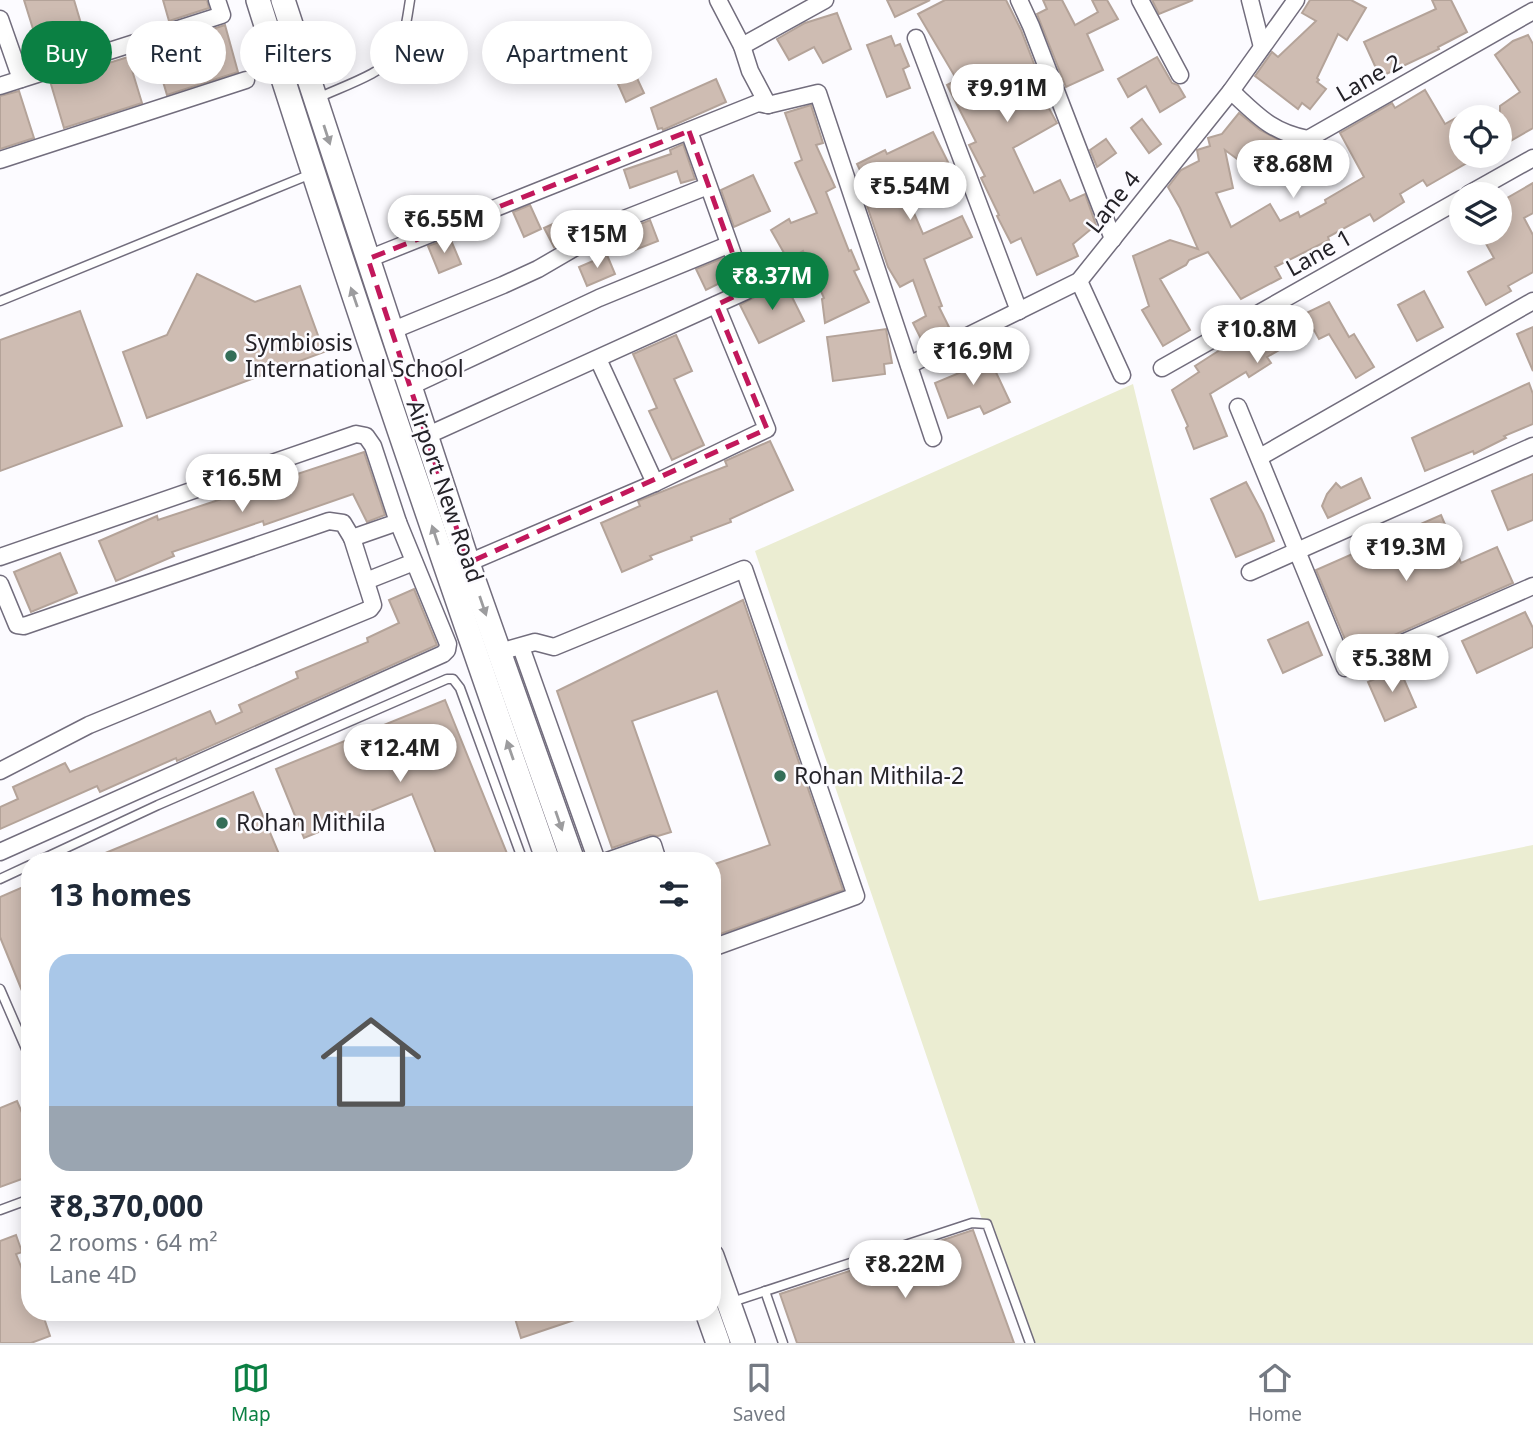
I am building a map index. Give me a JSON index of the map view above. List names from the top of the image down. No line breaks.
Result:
{"streets":{"main road":["Airport New Road"],"street":["Lane 2","Lane 4","Lane 1"]},"crossings":[["Lane 2","Lane 4"]],"places":["Symbiosis International School","Rohan Mithila-2","Rohan Mithila"],"page":{"chip":["Buy","Rent","Filters","New","Apartment"],"price":["₹9.91M","₹8.68M","₹5.54M","₹6.55M","₹15M","₹8.37M","₹10.8M","₹16.9M","₹16.5M","₹19.3M","₹5.38M","₹12.4M","₹8.22M"],"heading":"13 homes","list":[{"name":"₹8,370,000","note":"2 rooms · 64 m² · Lane 4D"}],"tabs":["Map","Saved","Home"]}}
